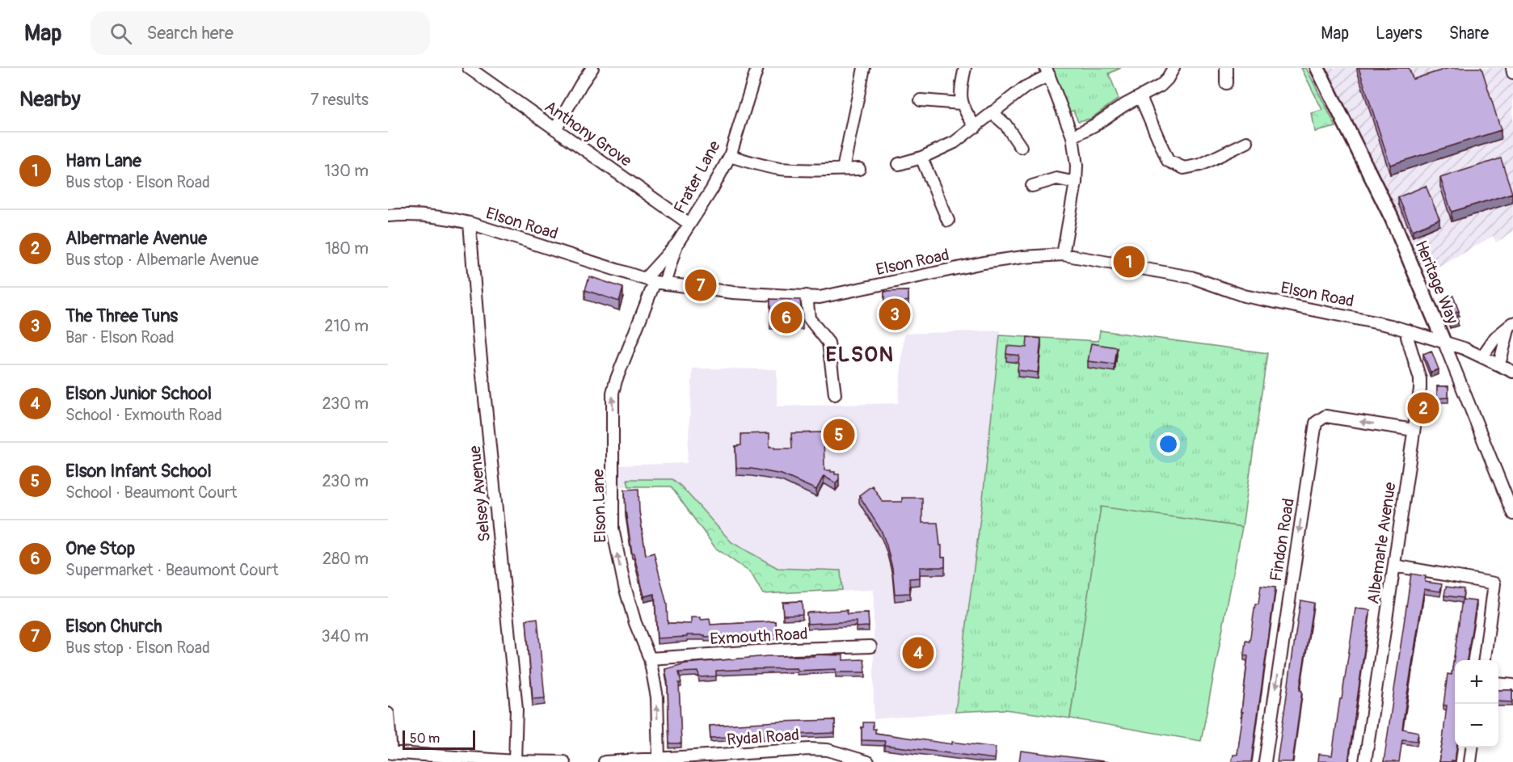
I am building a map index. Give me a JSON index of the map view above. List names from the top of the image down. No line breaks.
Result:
{"streets":{"street":["Anthony Grove","Frater Lane","Elson Road","Heritage Way","Selsey Avenue","Elson Lane","Findon Road","Albemarle Avenue","Exmouth Road","Rydal Road"]},"crossings":[["Anthony Grove","Frater Lane"],["Frater Lane","Elson Road"],["Frater Lane","Elson Lane"],["Elson Road","Heritage Way"],["Elson Road","Selsey Avenue"],["Elson Road","Elson Lane"],["Elson Road","Albemarle Avenue"],["Elson Lane","Exmouth Road"],["Elson Lane","Rydal Road"],["Findon Road","Albemarle Avenue"]],"one_way":["Elson Lane","Findon Road"],"districts":["ELSON"],"scale_bar":"50 m","page":{"header":"Map","search":"Search here","nav":["Map","Layers","Share"],"heading":["Nearby","7 results"],"list":[{"mark":"1","name":"Ham Lane","note":"Bus stop · Elson Road","value":"130 m"},{"mark":"2","name":"Albermarle Avenue","note":"Bus stop · Albemarle Avenue","value":"180 m"},{"mark":"3","name":"The Three Tuns","note":"Bar · Elson Road","value":"210 m"},{"mark":"4","name":"Elson Junior School","note":"School · Exmouth Road","value":"230 m"},{"mark":"5","name":"Elson Infant School","note":"School · Beaumont Court","value":"230 m"},{"mark":"6","name":"One Stop","note":"Supermarket · Beaumont Court","value":"280 m"},{"mark":"7","name":"Elson Church","note":"Bus stop · Elson Road","value":"340 m"}],"pins":["1","7","3","6","2","5","4"],"map_buttons":["+","−"],"scale":"50 m"}}
